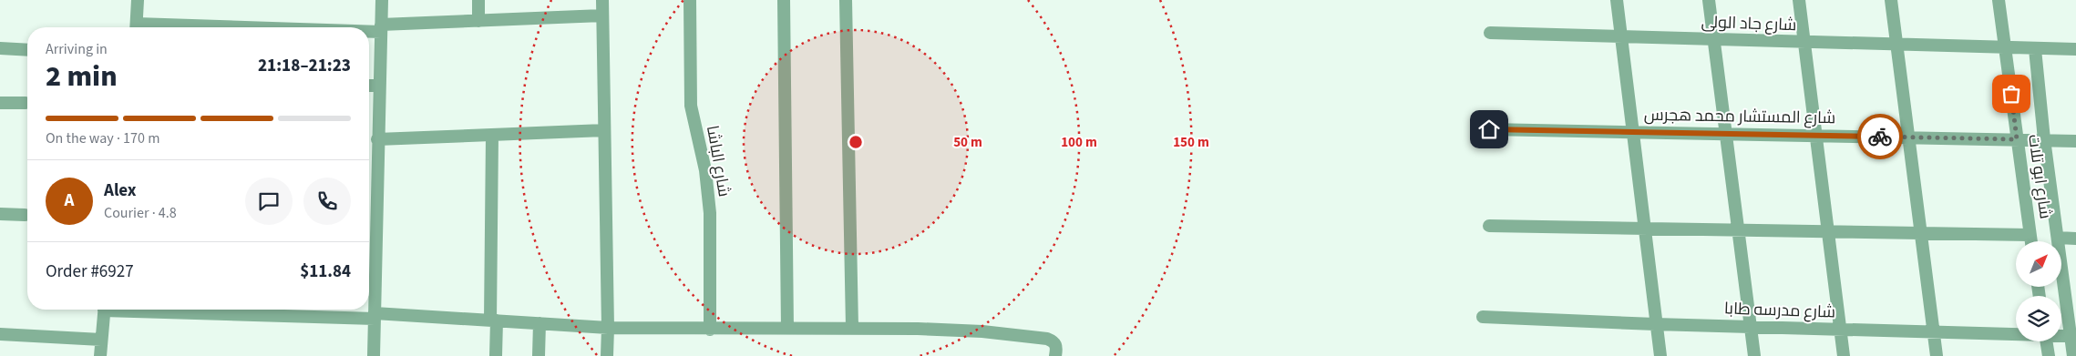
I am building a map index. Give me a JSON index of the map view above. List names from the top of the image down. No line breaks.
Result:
{"streets":{"street":["شارع جاد الولى","شارع المستشار محمد هجرس","شارع الباشا","شارع ابو تلات","شارع مدرسه طابا"]},"crossings":[["شارع جاد الولى","شارع ابو تلات"],["شارع المستشار محمد هجرس","شارع ابو تلات"],["شارع ابو تلات","شارع مدرسه طابا"]],"north":"top right","page":{"heading":["2 min","Arriving in","21:18–21:23"],"panel":["Alex","Courier · 4.8","Order #6927","$11.84"],"bar":"On the way · 170 m","round":"A"},"rings":["50 m","100 m","150 m"]}
